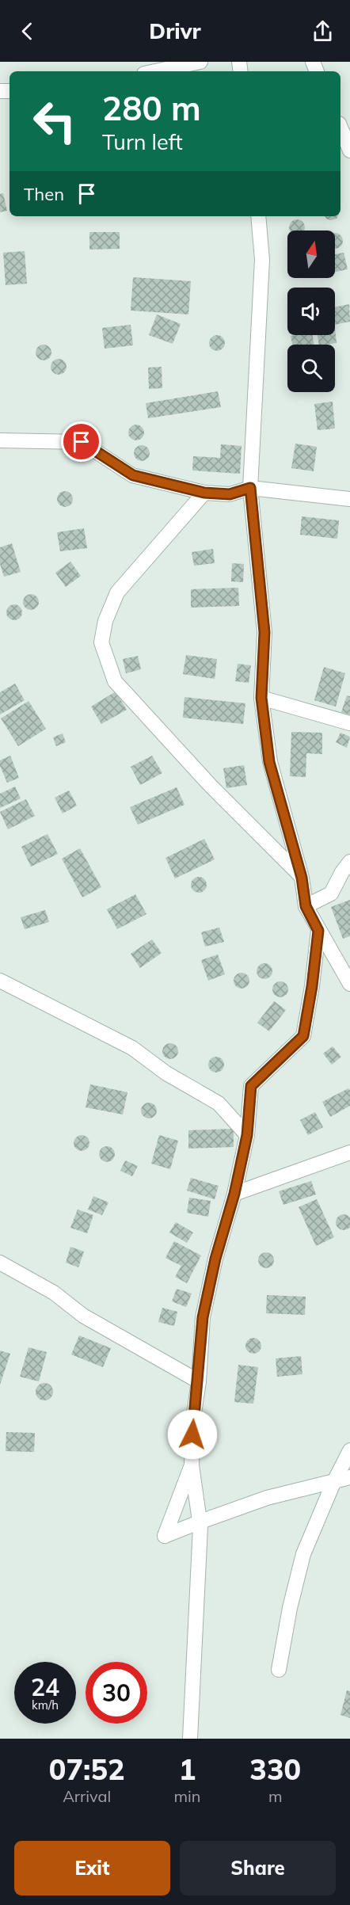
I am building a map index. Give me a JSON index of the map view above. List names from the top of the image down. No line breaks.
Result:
{"north":"top","page":{"header":"Drivr","turn":["280 m","Turn left"],"then":"Then","speed":"24 km/h","limit":"30","eta":["07:52","Arrival","1","min","330","m"],"buttons":["Exit","Share"]}}
